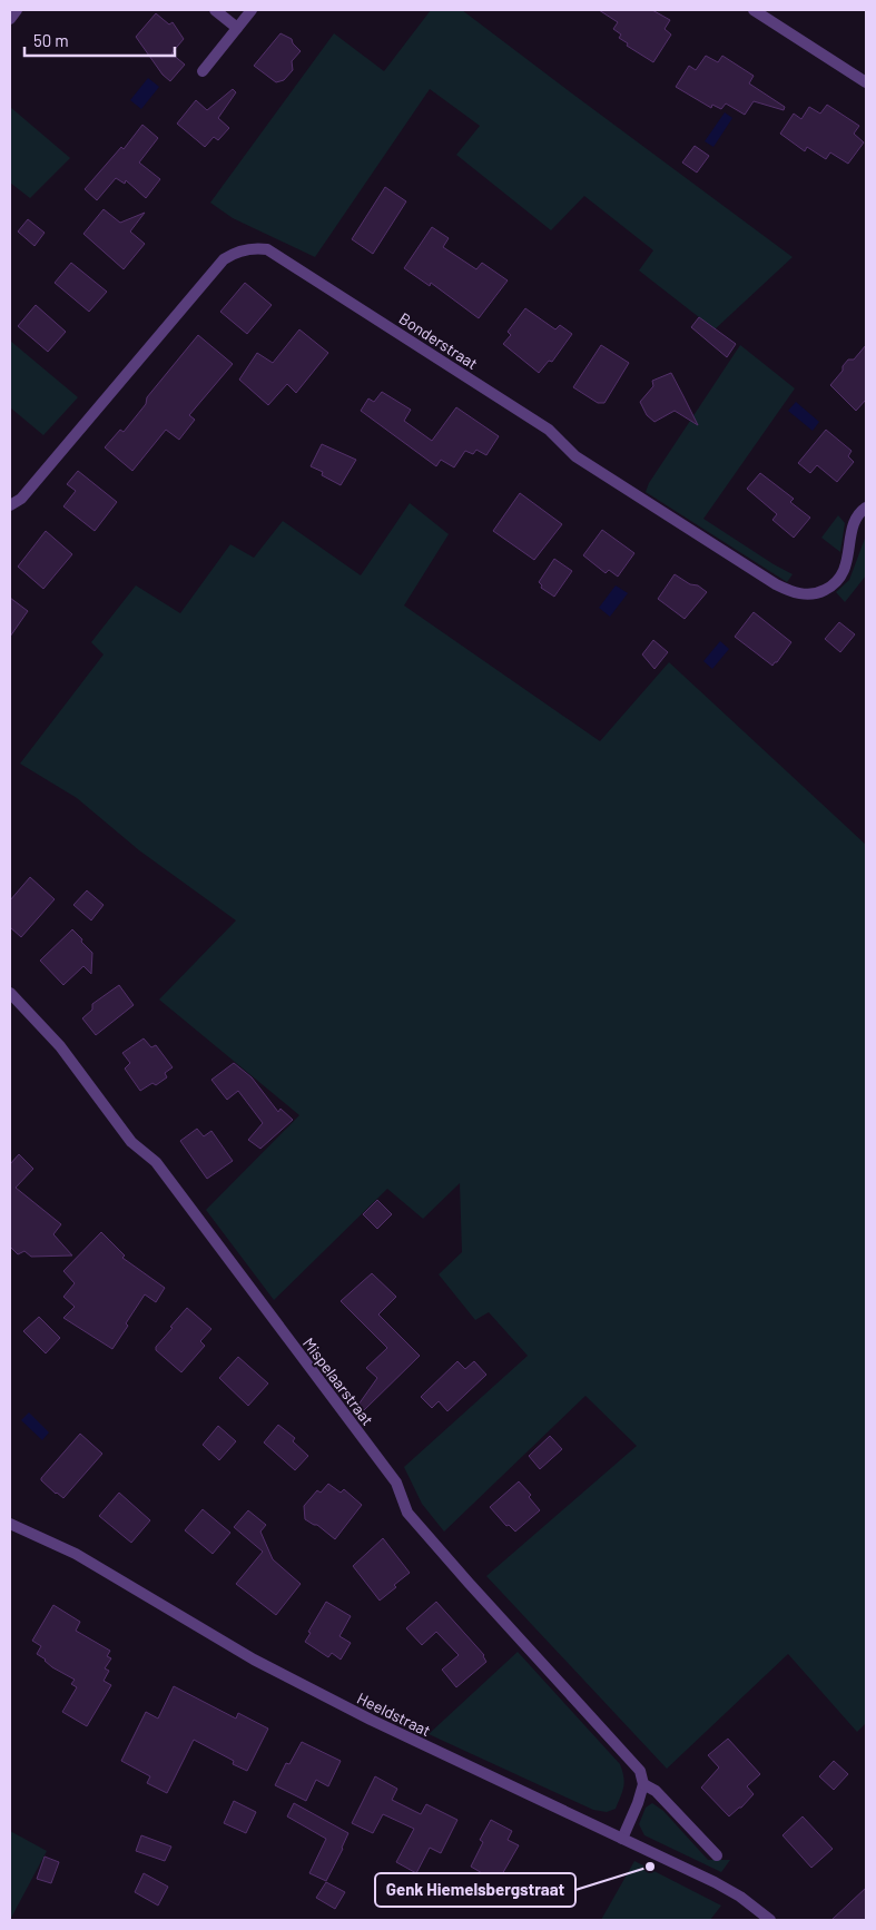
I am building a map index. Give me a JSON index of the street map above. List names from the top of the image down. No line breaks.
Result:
{"streets":{"street":["Bonderstraat","Mispelaarstraat","Heeldstraat"]},"places":["Genk Hiemelsbergstraat"],"scale_bar":"50 m"}
